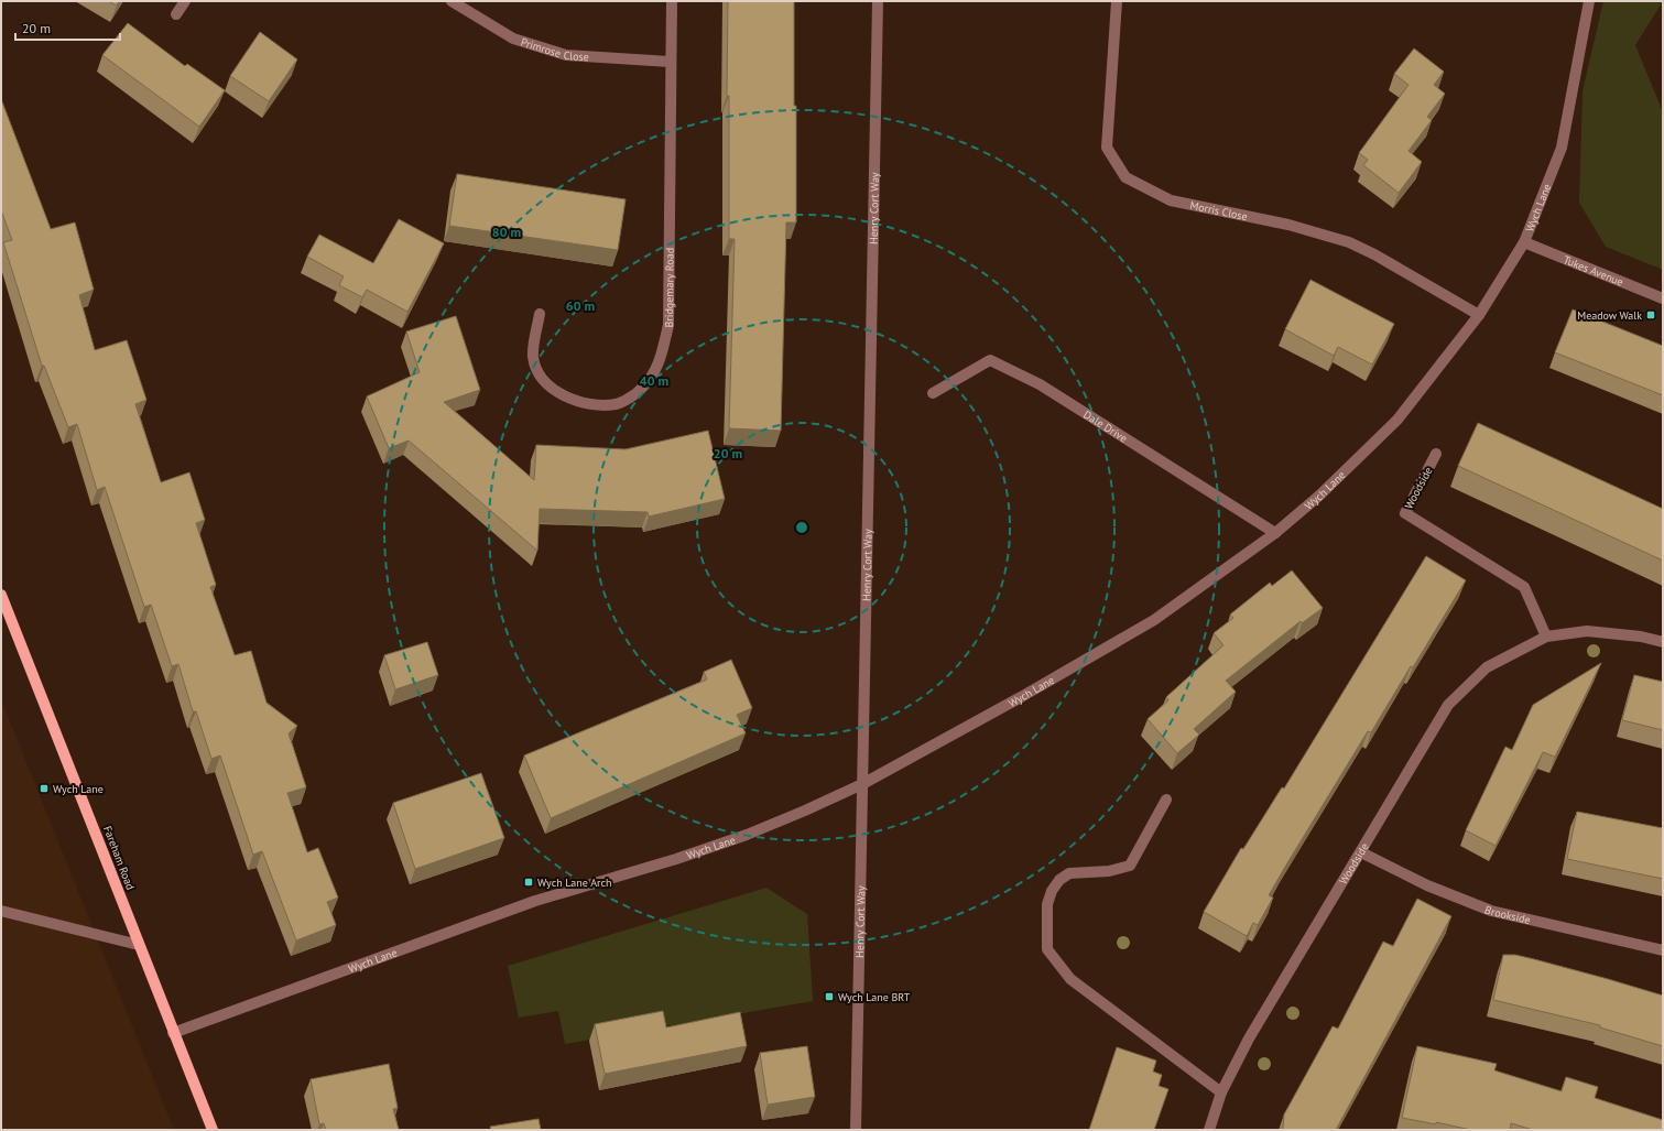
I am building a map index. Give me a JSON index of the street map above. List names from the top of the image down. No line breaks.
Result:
{"streets":{"main road":["Fareham Road"],"street":["Primrose Close","Wych Lane","Henry Cort Way","Morris Close","Tukes Avenue","Bridgemary Road","Dale Drive","Woodside","Brookside"]},"crossings":[["Primrose Close","Bridgemary Road"],["Wych Lane","Henry Cort Way"],["Wych Lane","Morris Close"],["Wych Lane","Tukes Avenue"],["Wych Lane","Dale Drive"],["Wych Lane","Fareham Road"],["Woodside","Brookside"]],"places":{"transit":["Meadow Walk","Wych Lane","Wych Lane Arch","Wych Lane BRT"]},"scale_bar":"20 m","rings":["80 m","60 m","40 m","20 m"]}
